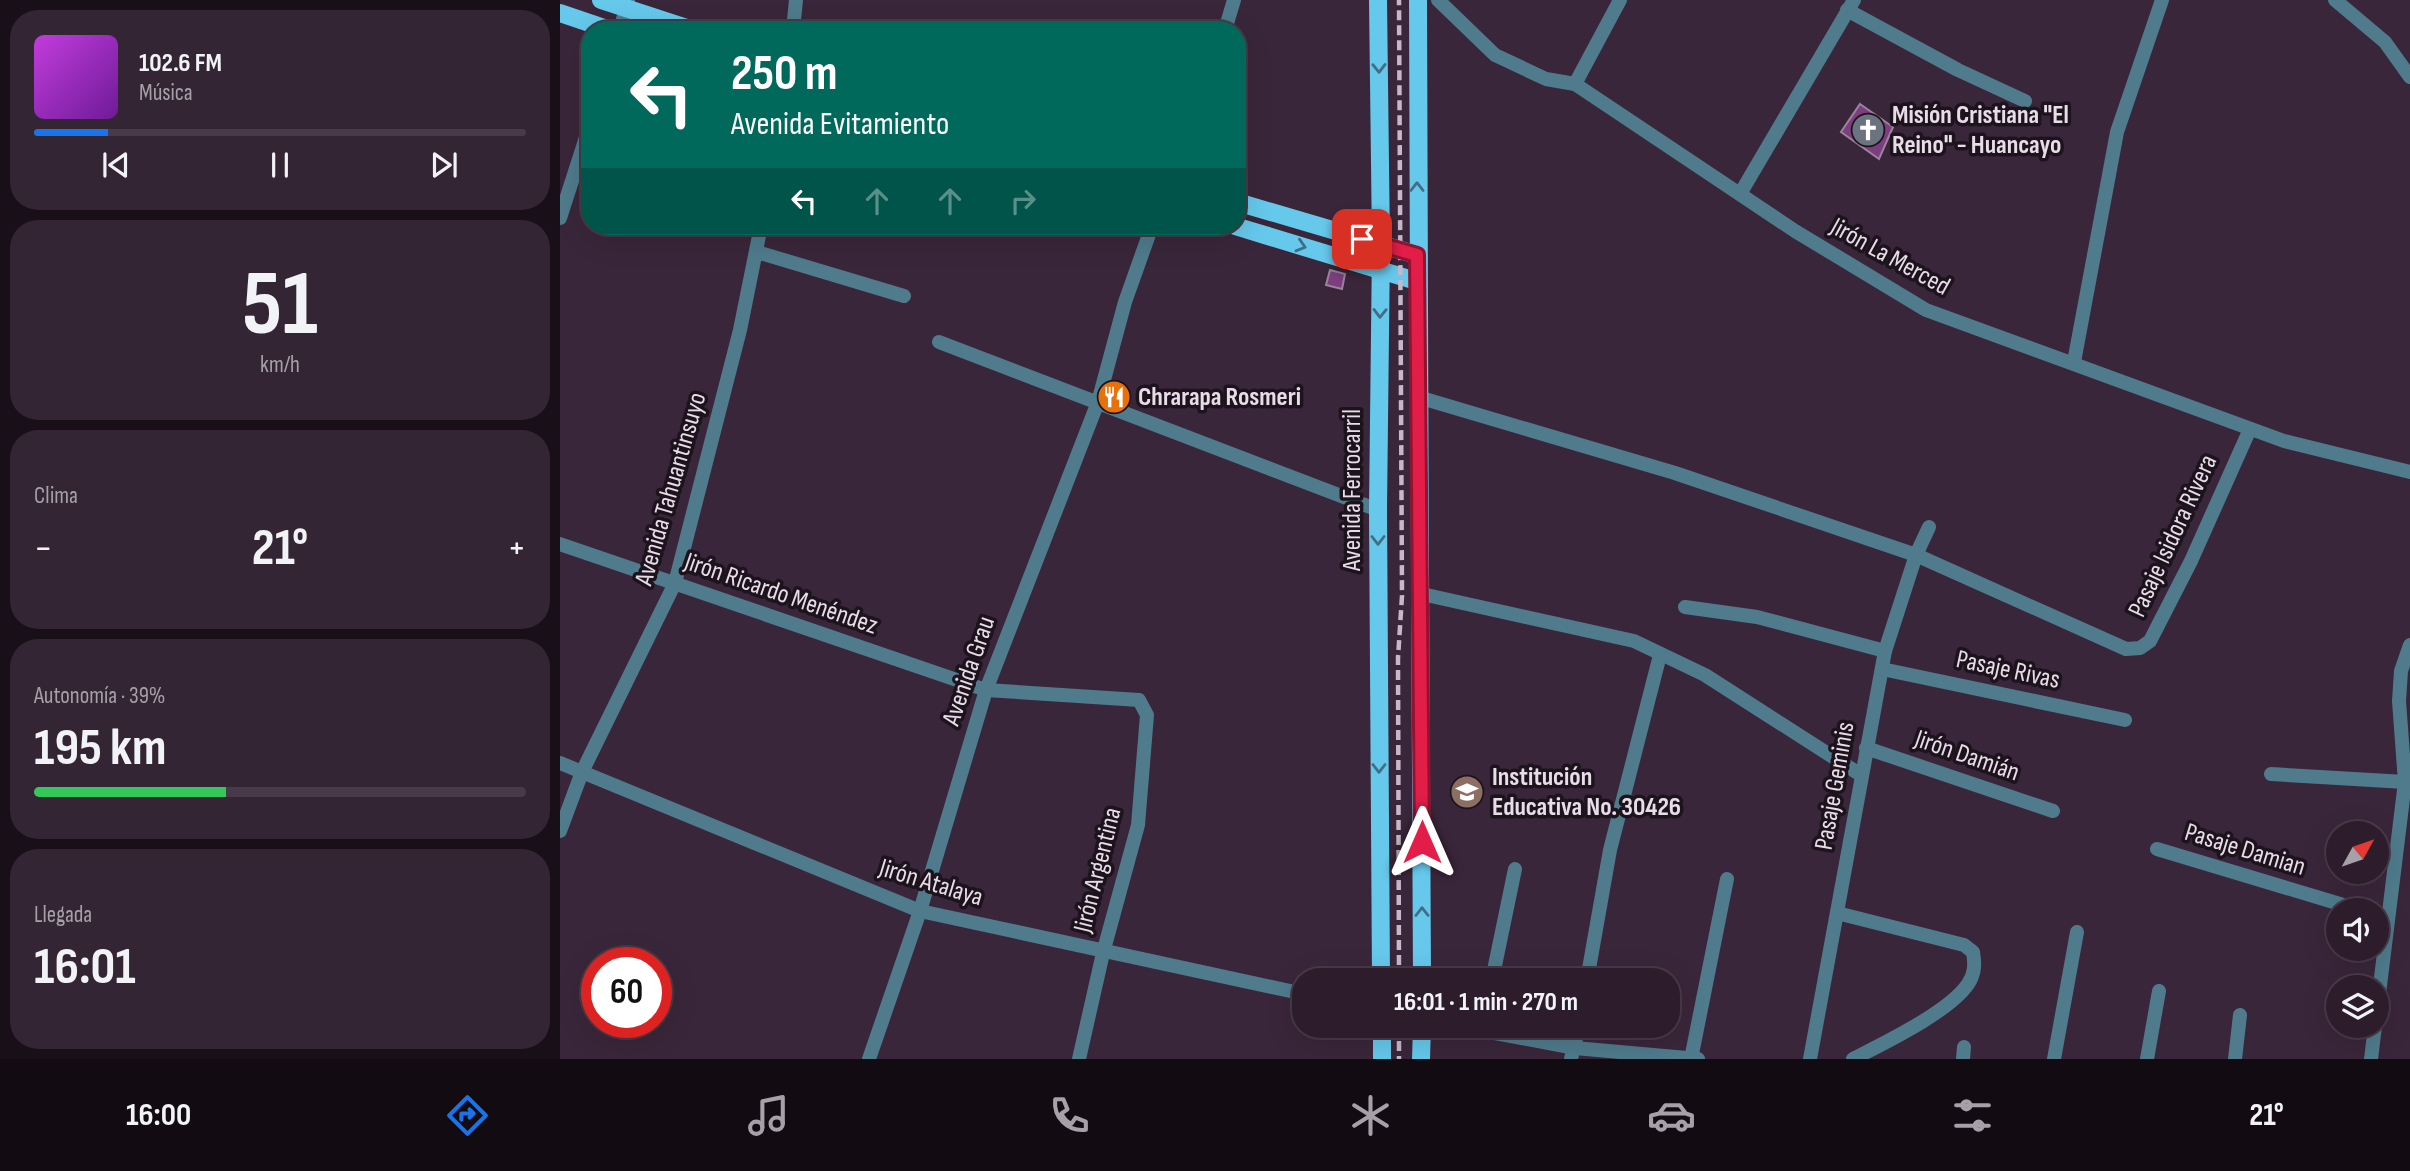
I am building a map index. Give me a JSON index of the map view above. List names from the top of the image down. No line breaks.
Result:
{"streets":{"main road":["Avenida Ferrocarril"],"street":["Jirón La Merced","Avenida Tahuantinsuyo","Pasaje Isidora Rivera","Jirón Ricardo Menéndez","Pasaje Rivas","Avenida Grau","Jirón Damián","Pasaje Geminis","Pasaje Damian","Jirón Argentina","Jirón Atalaya"]},"crossings":[["Jirón La Merced","Pasaje Isidora Rivera"],["Avenida Tahuantinsuyo","Jirón Ricardo Menéndez"],["Avenida Tahuantinsuyo","Jirón Atalaya"],["Pasaje Isidora Rivera","Pasaje Geminis"],["Jirón Ricardo Menéndez","Avenida Grau"],["Jirón Ricardo Menéndez","Jirón Argentina"],["Pasaje Rivas","Pasaje Geminis"],["Avenida Grau","Jirón Atalaya"],["Jirón Damián","Pasaje Geminis"],["Jirón Argentina","Jirón Atalaya"]],"places":{"church":["Misión Cristiana \"El Reino\" - Huancayo"],"restaurant":["Chrarapa Rosmeri"],"school or university":["Institución Educativa No. 30426"]},"north":"top right","page":{"turn":["250 m","Avenida Evitamiento"],"song":["102.6 FM","Música"],"tile":[["51","km/h"],"Clima",["Autonomía · 39%","195 km"],["Llegada","16:01"]],"heat":["−","21°","+"],"limit":"60","trip":"16:01 · 1 min · 270 m","tabs":["16:00","21°"]}}
